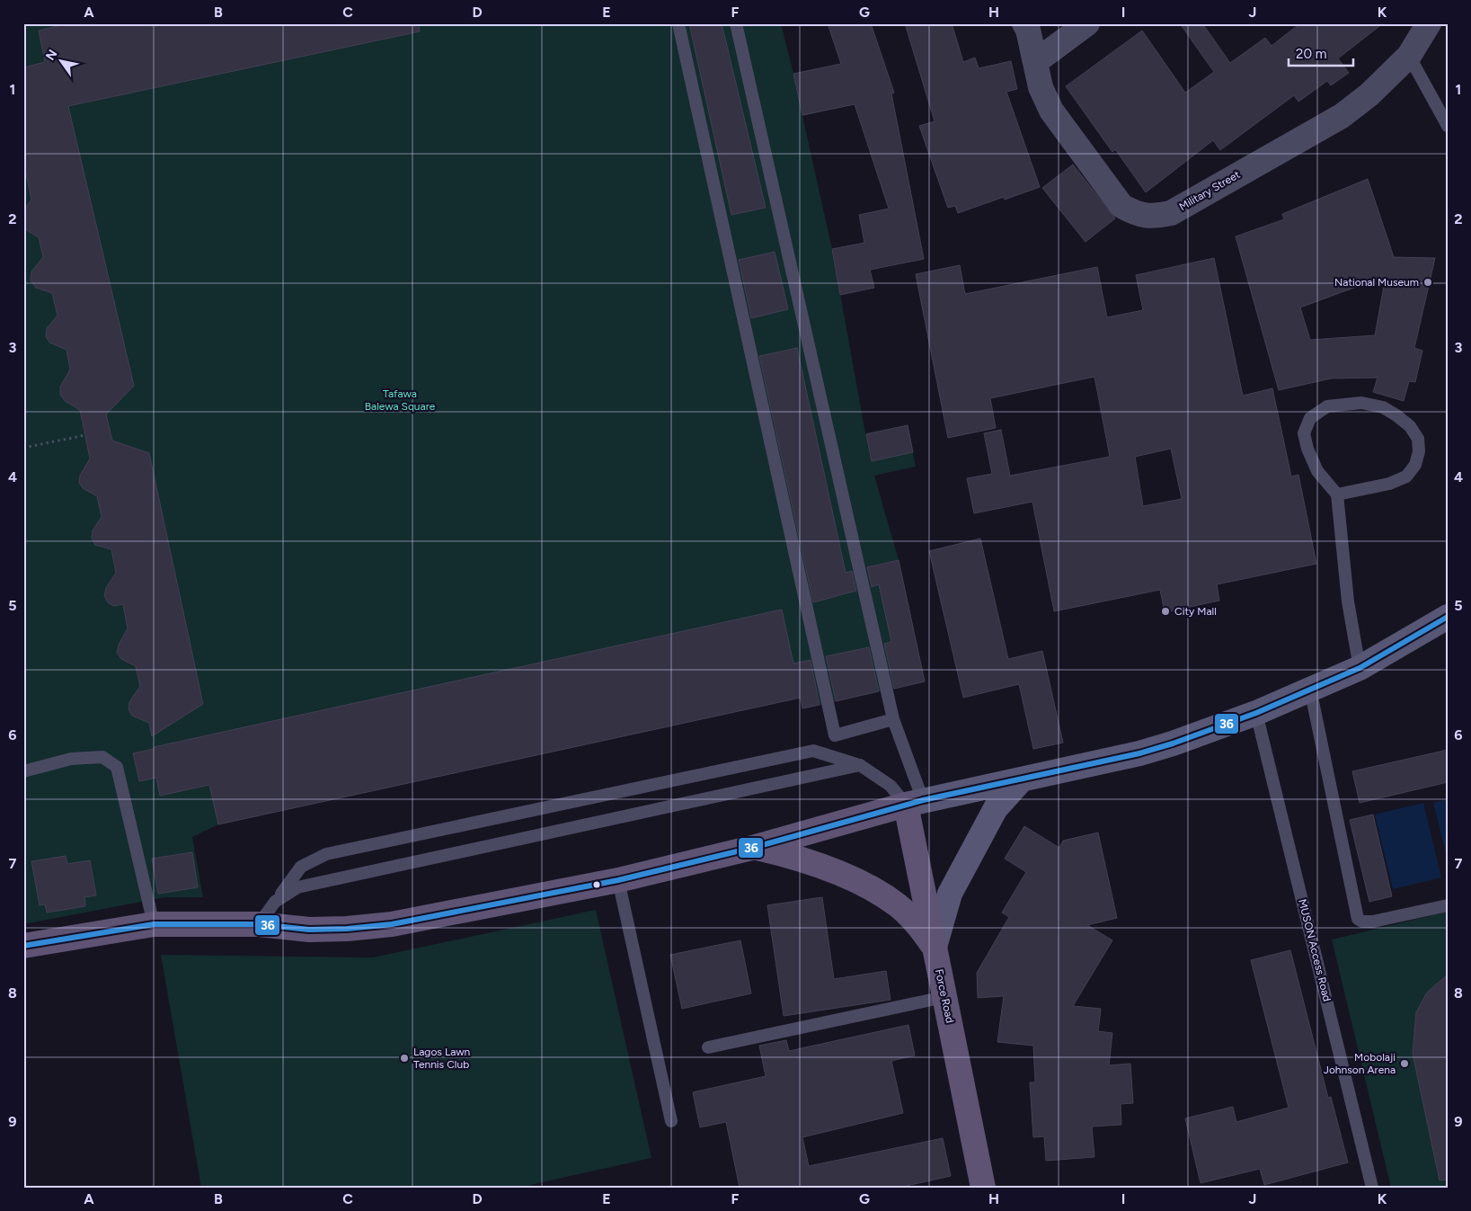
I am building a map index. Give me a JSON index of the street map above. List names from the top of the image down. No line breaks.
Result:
{"streets":{"main road":["Force Road"],"street":["Military Street"],"lane":["MUSON Access Road"]},"parks":["Tafawa Balewa Square"],"places":["National Museum","City Mall","Lagos Lawn Tennis Club","Mobolaji Johnson Arena"],"lines":["transit line 36"],"scale_bar":"20 m","north":"top left","grid":{"columns":["A","B","C","D","E","F","G","H","I","J","K"],"rows":["1","2","3","4","5","6","7","8","9"]}}
